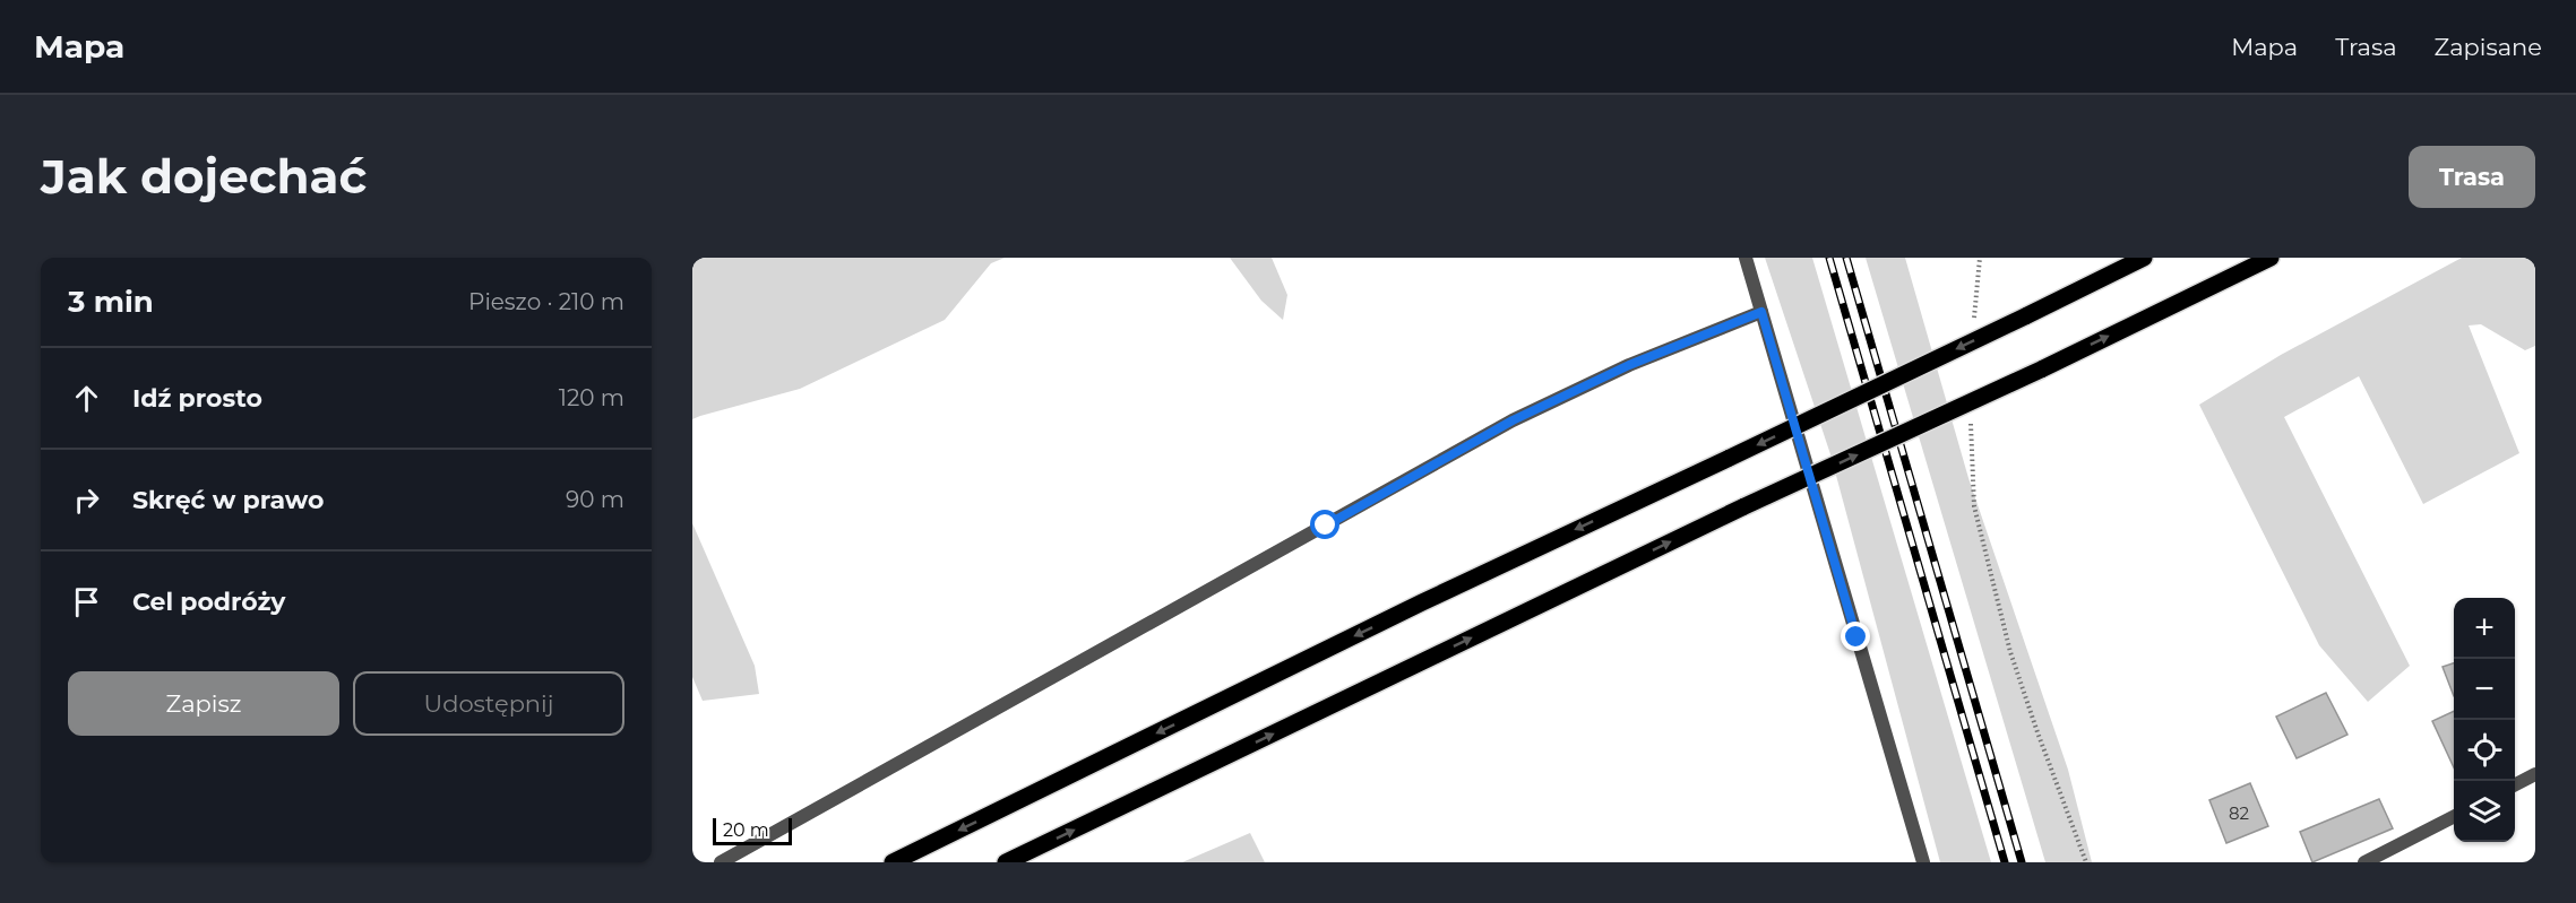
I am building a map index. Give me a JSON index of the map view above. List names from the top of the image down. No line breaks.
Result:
{"house_numbers":["82"],"scale_bar":"20 m","page":{"header":"Mapa","nav":["Mapa","Trasa","Zapisane"],"buttons":["Trasa",["Zapisz","Udostępnij"]],"title":"Jak dojechać","heading":["3 min","Pieszo · 210 m"],"list":[["Idź prosto","120 m"],["Skręć w prawo","90 m"],"Cel podróży"],"map_buttons":["+","−"],"scale":"20 m"}}
